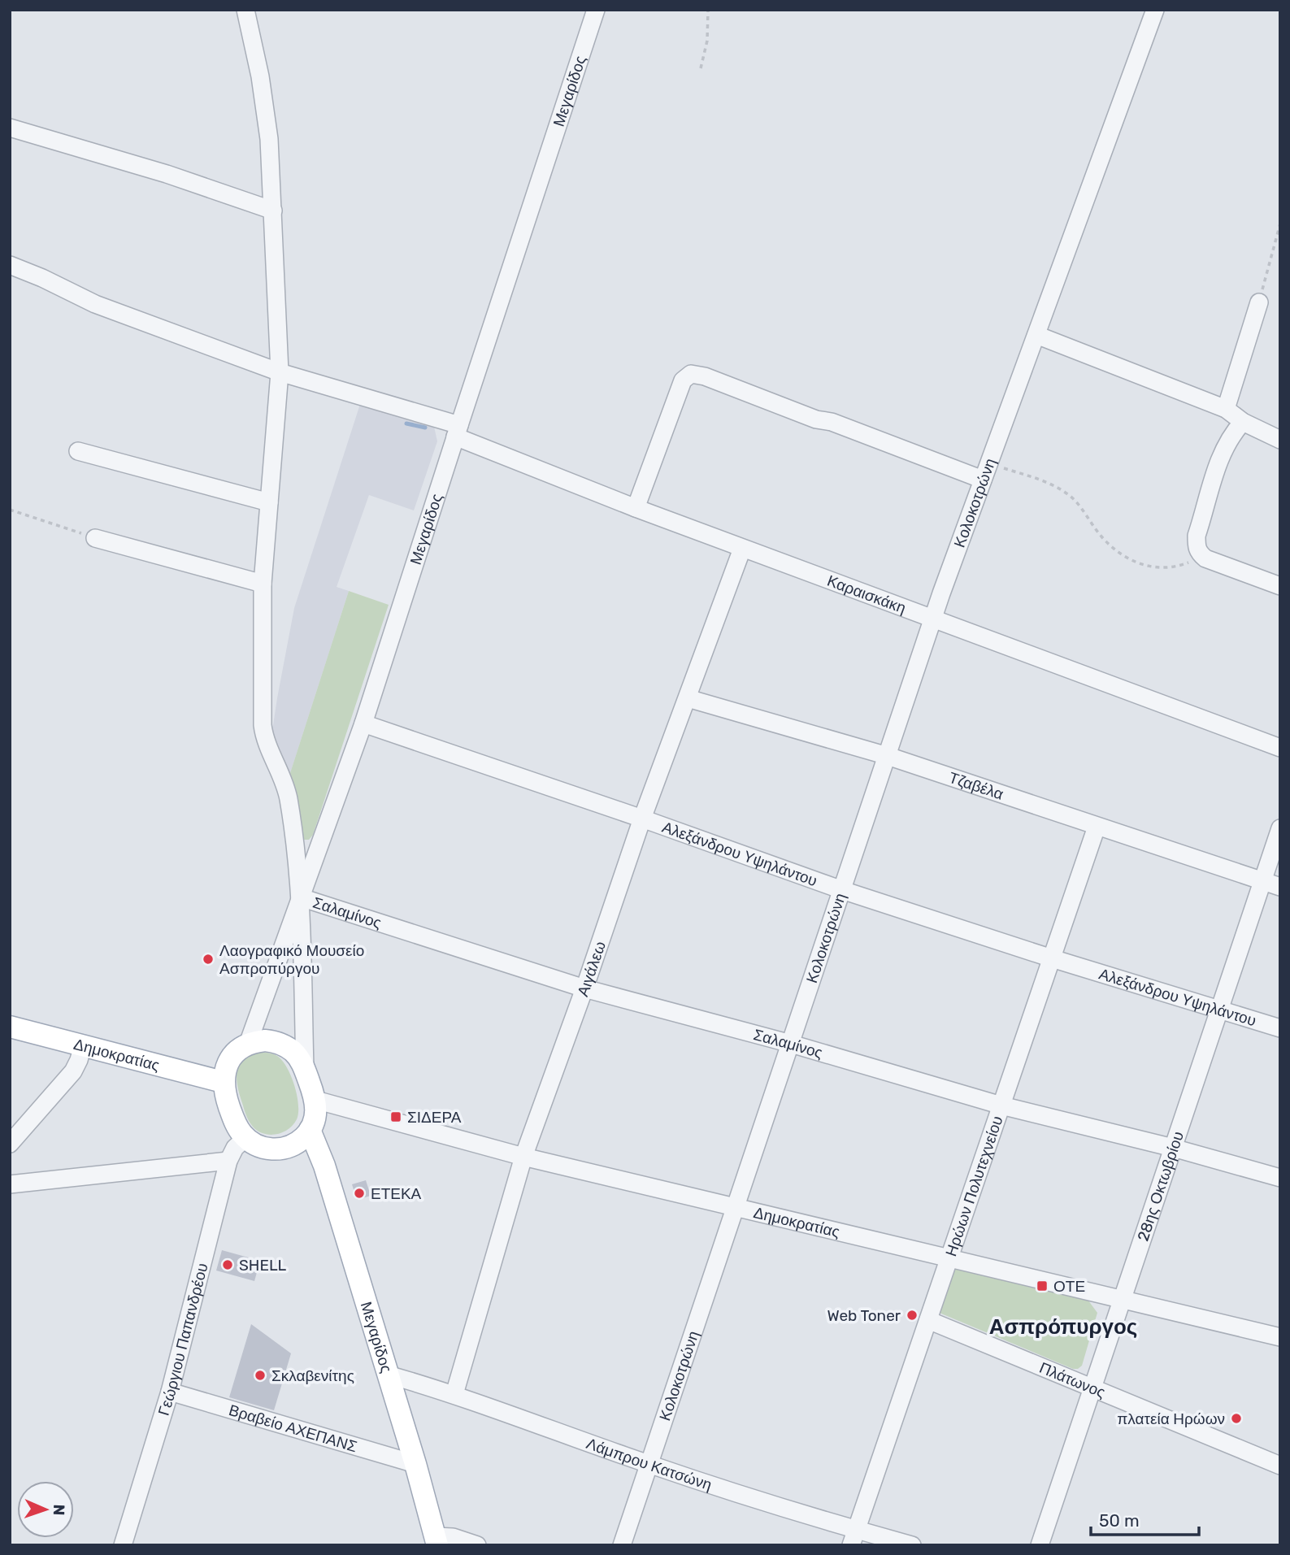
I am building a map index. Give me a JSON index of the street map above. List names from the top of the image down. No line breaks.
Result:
{"streets":{"main road":["Μεγαρίδος","Δημοκρατίας"],"street":["Κολοκοτρώνη","Καραισκάκη","Τζαβέλα","Αλεξάνδρου Υψηλάντου","Σαλαμίνος","Αιγάλεω","Ηρώων Πολυτεχνείου","28ης Οκτωβρίου","Γεώργιου Παπανδρέου","Πλάτωνος","Βραβείο ΑΧΕΠΑΝΣ","Λάμπρου Κατσώνη"]},"crossings":[["Μεγαρίδος","Καραισκάκη"],["Μεγαρίδος","Αλεξάνδρου Υψηλάντου"],["Μεγαρίδος","Σαλαμίνος"],["Μεγαρίδος","Δημοκρατίας"],["Μεγαρίδος","Γεώργιου Παπανδρέου"],["Μεγαρίδος","Βραβείο ΑΧΕΠΑΝΣ"],["Μεγαρίδος","Λάμπρου Κατσώνη"],["Κολοκοτρώνη","Καραισκάκη"],["Κολοκοτρώνη","Τζαβέλα"],["Κολοκοτρώνη","Αλεξάνδρου Υψηλάντου"],["Κολοκοτρώνη","Σαλαμίνος"],["Κολοκοτρώνη","Δημοκρατίας"],["Κολοκοτρώνη","Λάμπρου Κατσώνη"],["Καραισκάκη","Αιγάλεω"],["Τζαβέλα","Αιγάλεω"],["Τζαβέλα","Ηρώων Πολυτεχνείου"],["Τζαβέλα","28ης Οκτωβρίου"],["Αλεξάνδρου Υψηλάντου","Αιγάλεω"],["Αλεξάνδρου Υψηλάντου","Ηρώων Πολυτεχνείου"],["Αλεξάνδρου Υψηλάντου","28ης Οκτωβρίου"],["Σαλαμίνος","Αιγάλεω"],["Σαλαμίνος","Ηρώων Πολυτεχνείου"],["Σαλαμίνος","28ης Οκτωβρίου"],["Αιγάλεω","Δημοκρατίας"],["Αιγάλεω","Λάμπρου Κατσώνη"],["Δημοκρατίας","Ηρώων Πολυτεχνείου"],["Δημοκρατίας","28ης Οκτωβρίου"],["Δημοκρατίας","Γεώργιου Παπανδρέου"],["Ηρώων Πολυτεχνείου","Πλάτωνος"],["Ηρώων Πολυτεχνείου","Λάμπρου Κατσώνη"],["28ης Οκτωβρίου","Πλάτωνος"],["Γεώργιου Παπανδρέου","Βραβείο ΑΧΕΠΑΝΣ"]],"districts":["Ασπρόπυργος"],"places":{"other":["Λαογραφικό Μουσείο Ασπροπύργου","ΕΤΕΚΑ","SHELL","Web Toner","Σκλαβενίτης","πλατεία Ηρώων"],"transit":["ΣΙΔΕΡΑ","ΟΤΕ"]},"scale_bar":"50 m","north":"right"}
